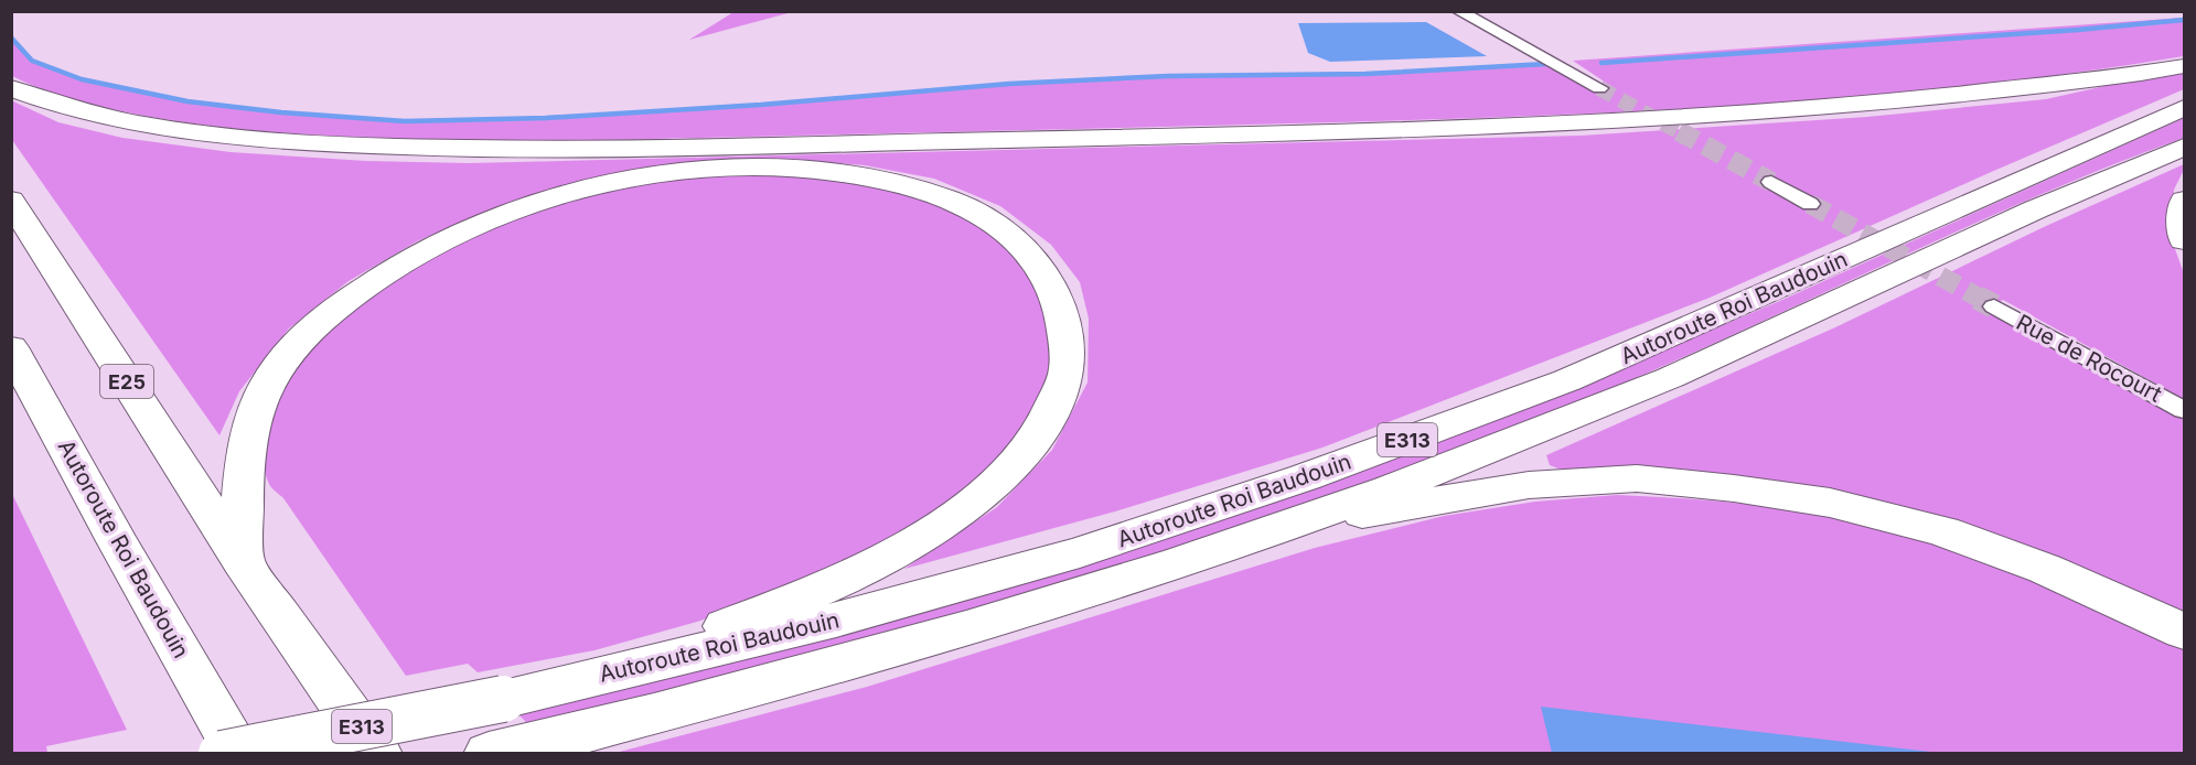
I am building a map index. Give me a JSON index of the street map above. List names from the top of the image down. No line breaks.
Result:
{"streets":{"highway":["Autoroute Roi Baudouin","E25","E313"],"street":["Rue de Rocourt"]}}
